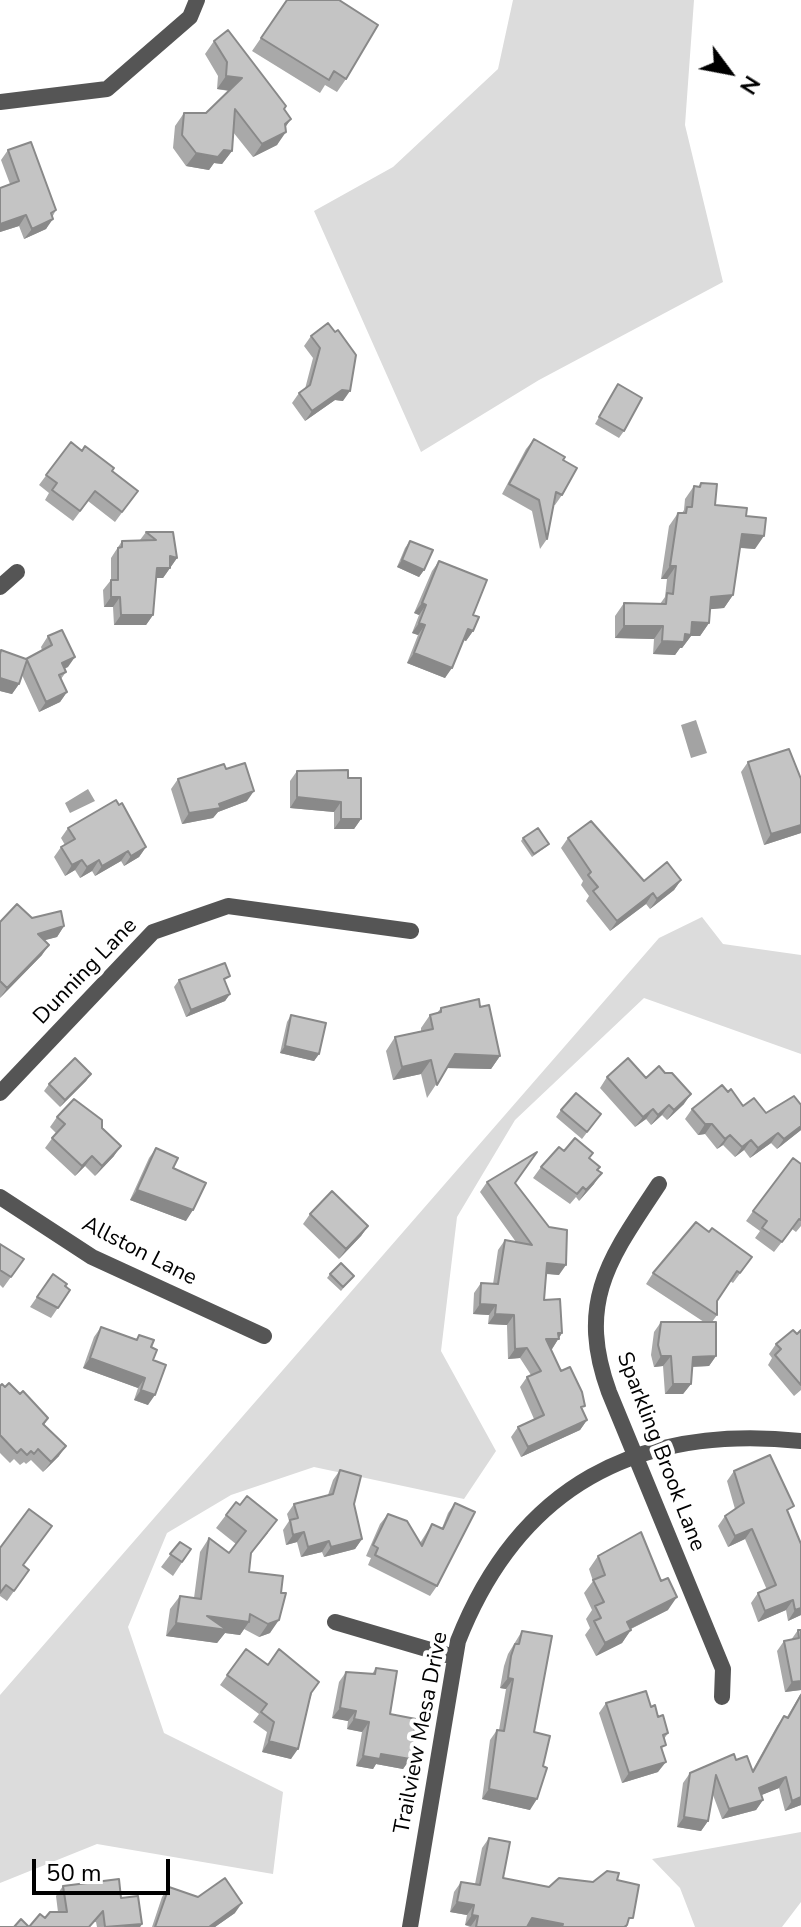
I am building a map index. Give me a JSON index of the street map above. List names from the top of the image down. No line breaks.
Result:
{"streets":{"street":["Dunning Lane","Allston Lane","Sparkling Brook Lane","Trailview Mesa Drive"]},"crossings":[["Sparkling Brook Lane","Trailview Mesa Drive"]],"scale_bar":"50 m","north":"bottom right"}
